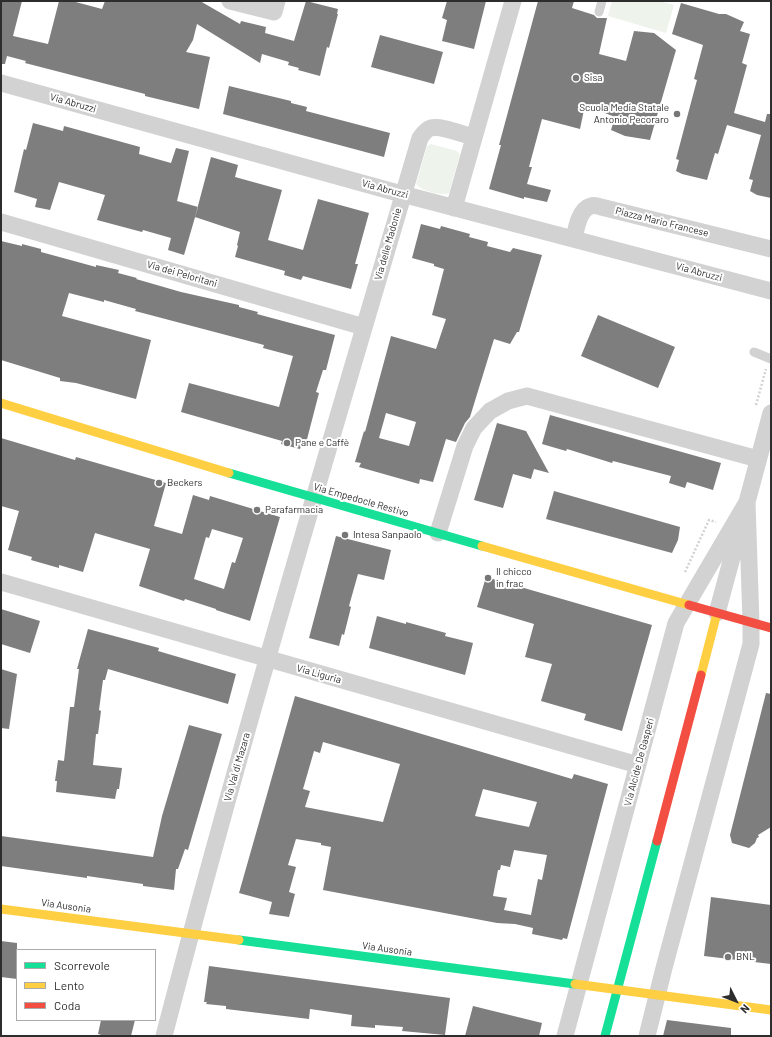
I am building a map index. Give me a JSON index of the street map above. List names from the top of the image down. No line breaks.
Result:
{"streets":{"street":["Via Abruzzi","Piazza Mario Francese","Via delle Madonie","Via dei Peloritani","Via Empedocle Restivo","Via Liguria","Via Alcide De Gasperi","Via Val di Mazara","Via Ausonia"]},"crossings":[["Via Abruzzi","Piazza Mario Francese"],["Via Abruzzi","Via delle Madonie"],["Via delle Madonie","Via dei Peloritani"],["Via delle Madonie","Via Empedocle Restivo"],["Via delle Madonie","Via Val di Mazara"],["Via Empedocle Restivo","Via Alcide De Gasperi"],["Via Empedocle Restivo","Via Val di Mazara"],["Via Liguria","Via Alcide De Gasperi"],["Via Liguria","Via Val di Mazara"],["Via Alcide De Gasperi","Via Ausonia"],["Via Val di Mazara","Via Ausonia"]],"places":["Sisa","Scuola Media Statale Antonio Pecoraro","Pane e Caffè","Beckers","Parafarmacia","Intesa Sanpaolo","Il chicco in frac","BNL"],"legend":["Scorrevole","Lento","Coda"],"north":"bottom right"}
